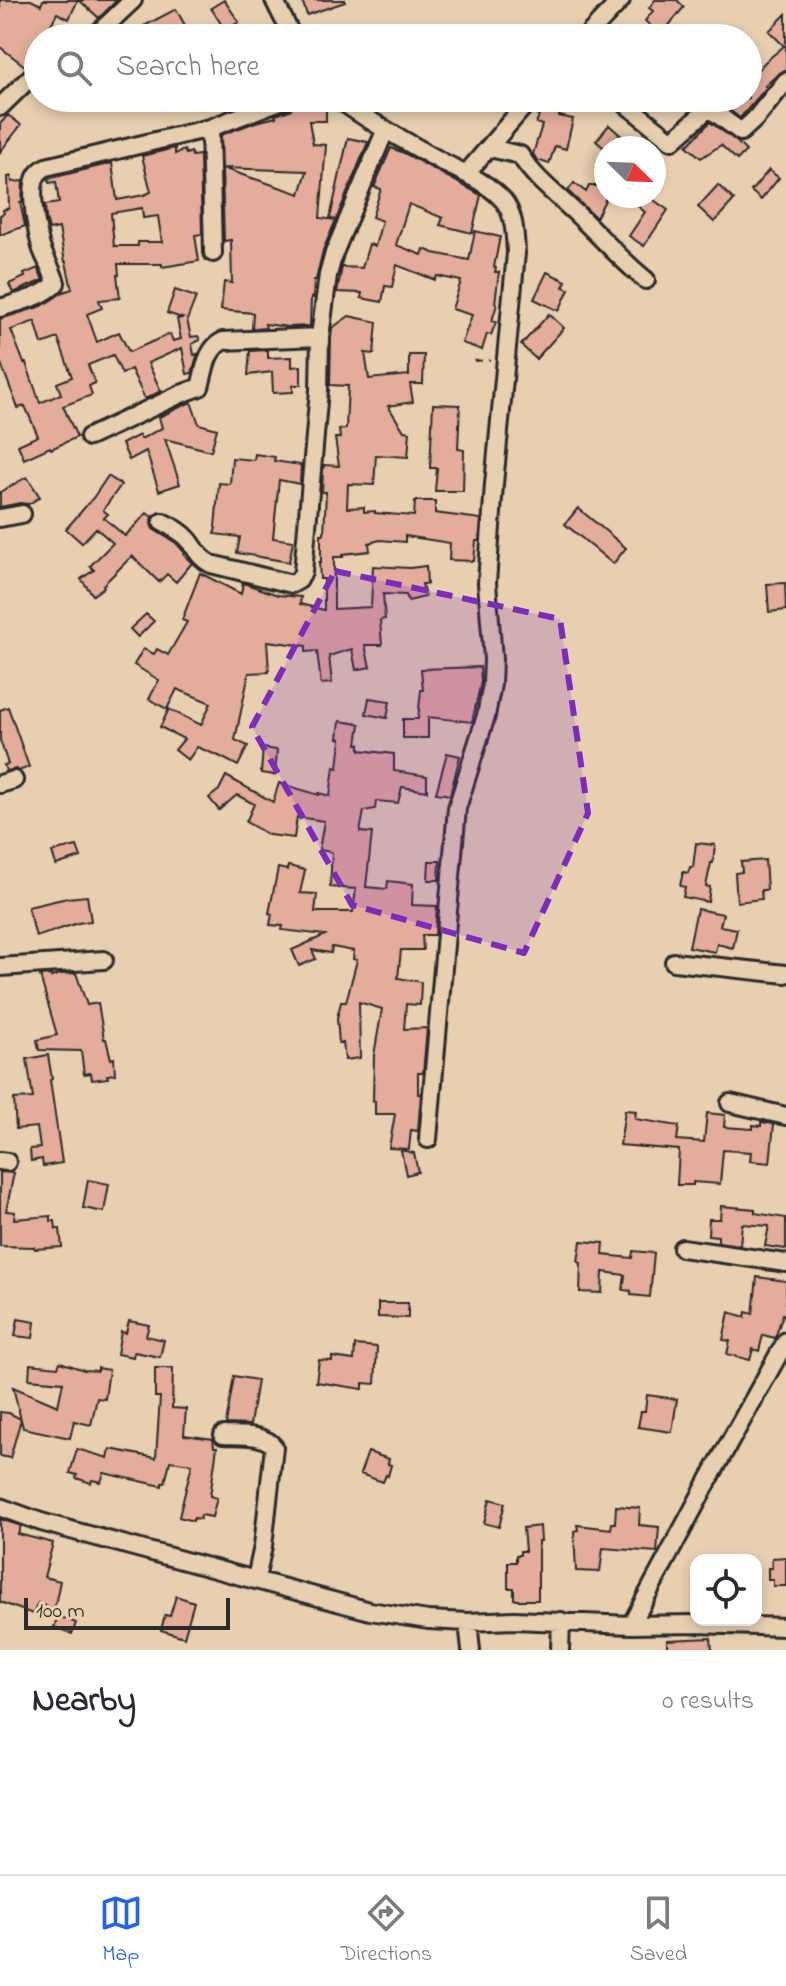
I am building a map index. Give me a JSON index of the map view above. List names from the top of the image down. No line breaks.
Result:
{"scale_bar":"100 m","north":"bottom right","page":{"search":"Search here","scale":"100 m","heading":["Nearby","0 results"],"nav":["Map","Directions","Saved"]}}
